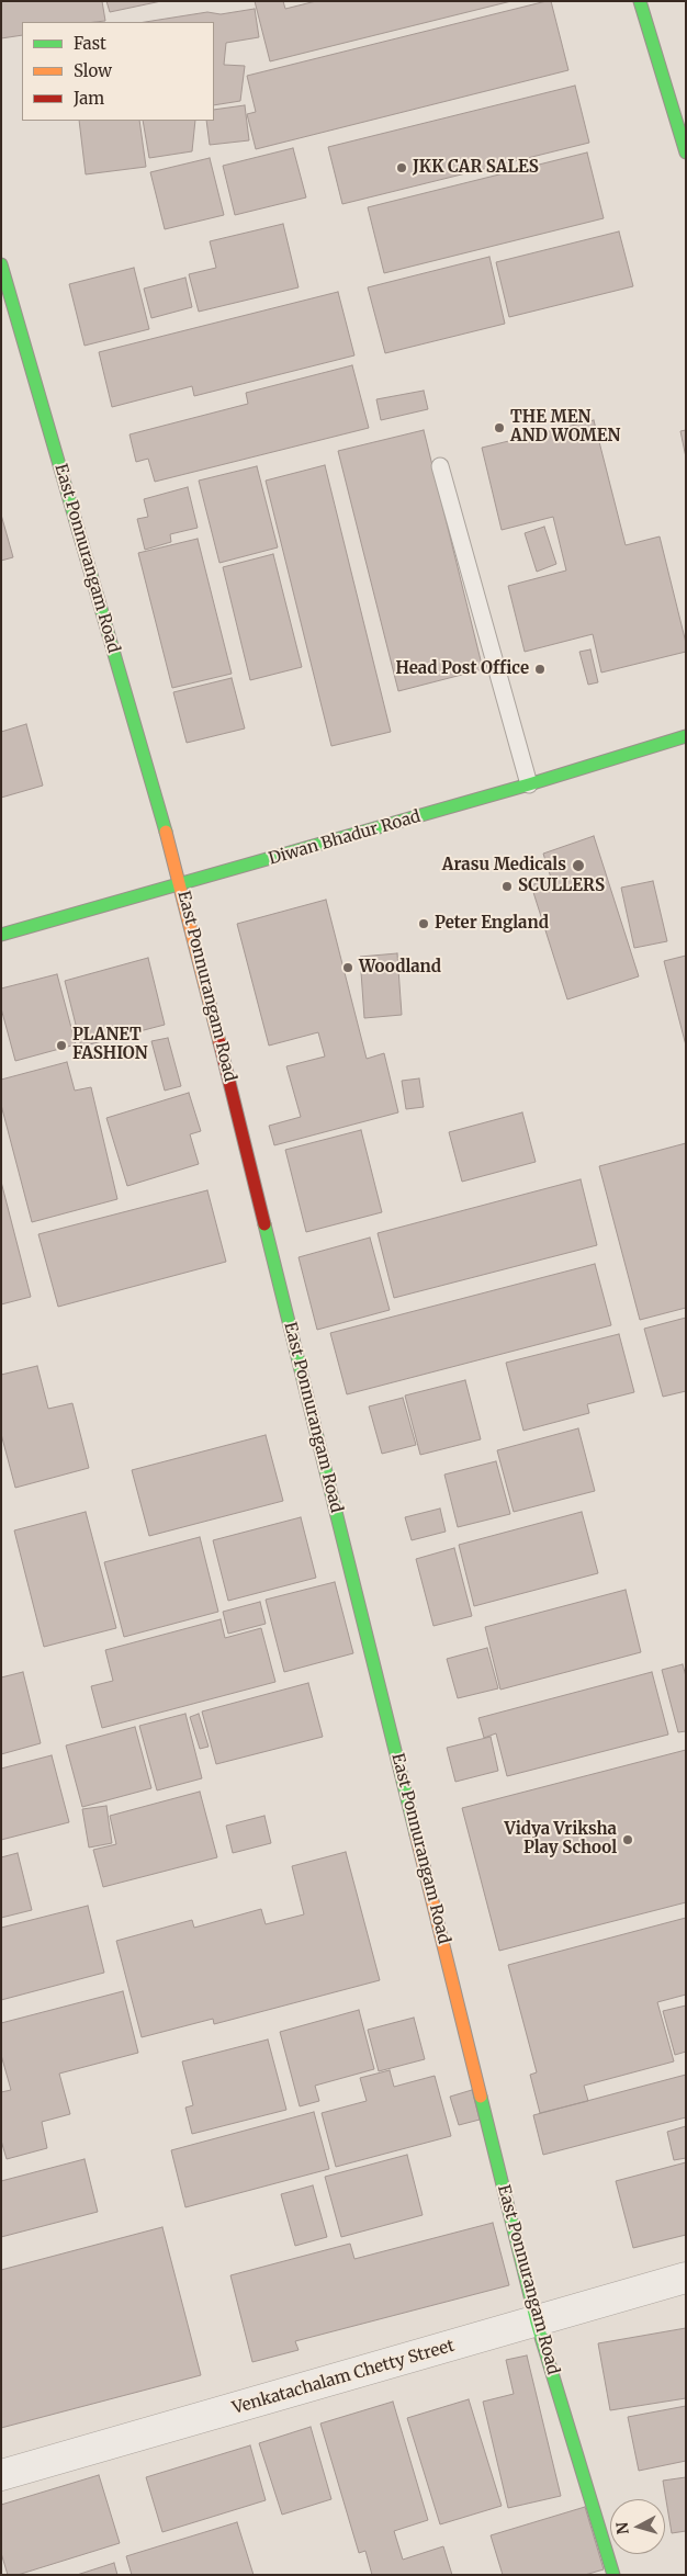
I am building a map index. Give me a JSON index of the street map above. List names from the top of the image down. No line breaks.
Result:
{"streets":{"street":["East Ponnurangam Road","Diwan Bhadur Road","Venkatachalam Chetty Street"]},"crossings":[["East Ponnurangam Road","Diwan Bhadur Road"],["East Ponnurangam Road","Venkatachalam Chetty Street"]],"places":["JKK CAR SALES","THE MEN AND WOMEN","Head Post Office","Arasu Medicals","SCULLERS","Peter England","Woodland","PLANET FASHION","Vidya Vriksha Play School"],"legend":["Fast","Slow","Jam"],"north":"left"}
